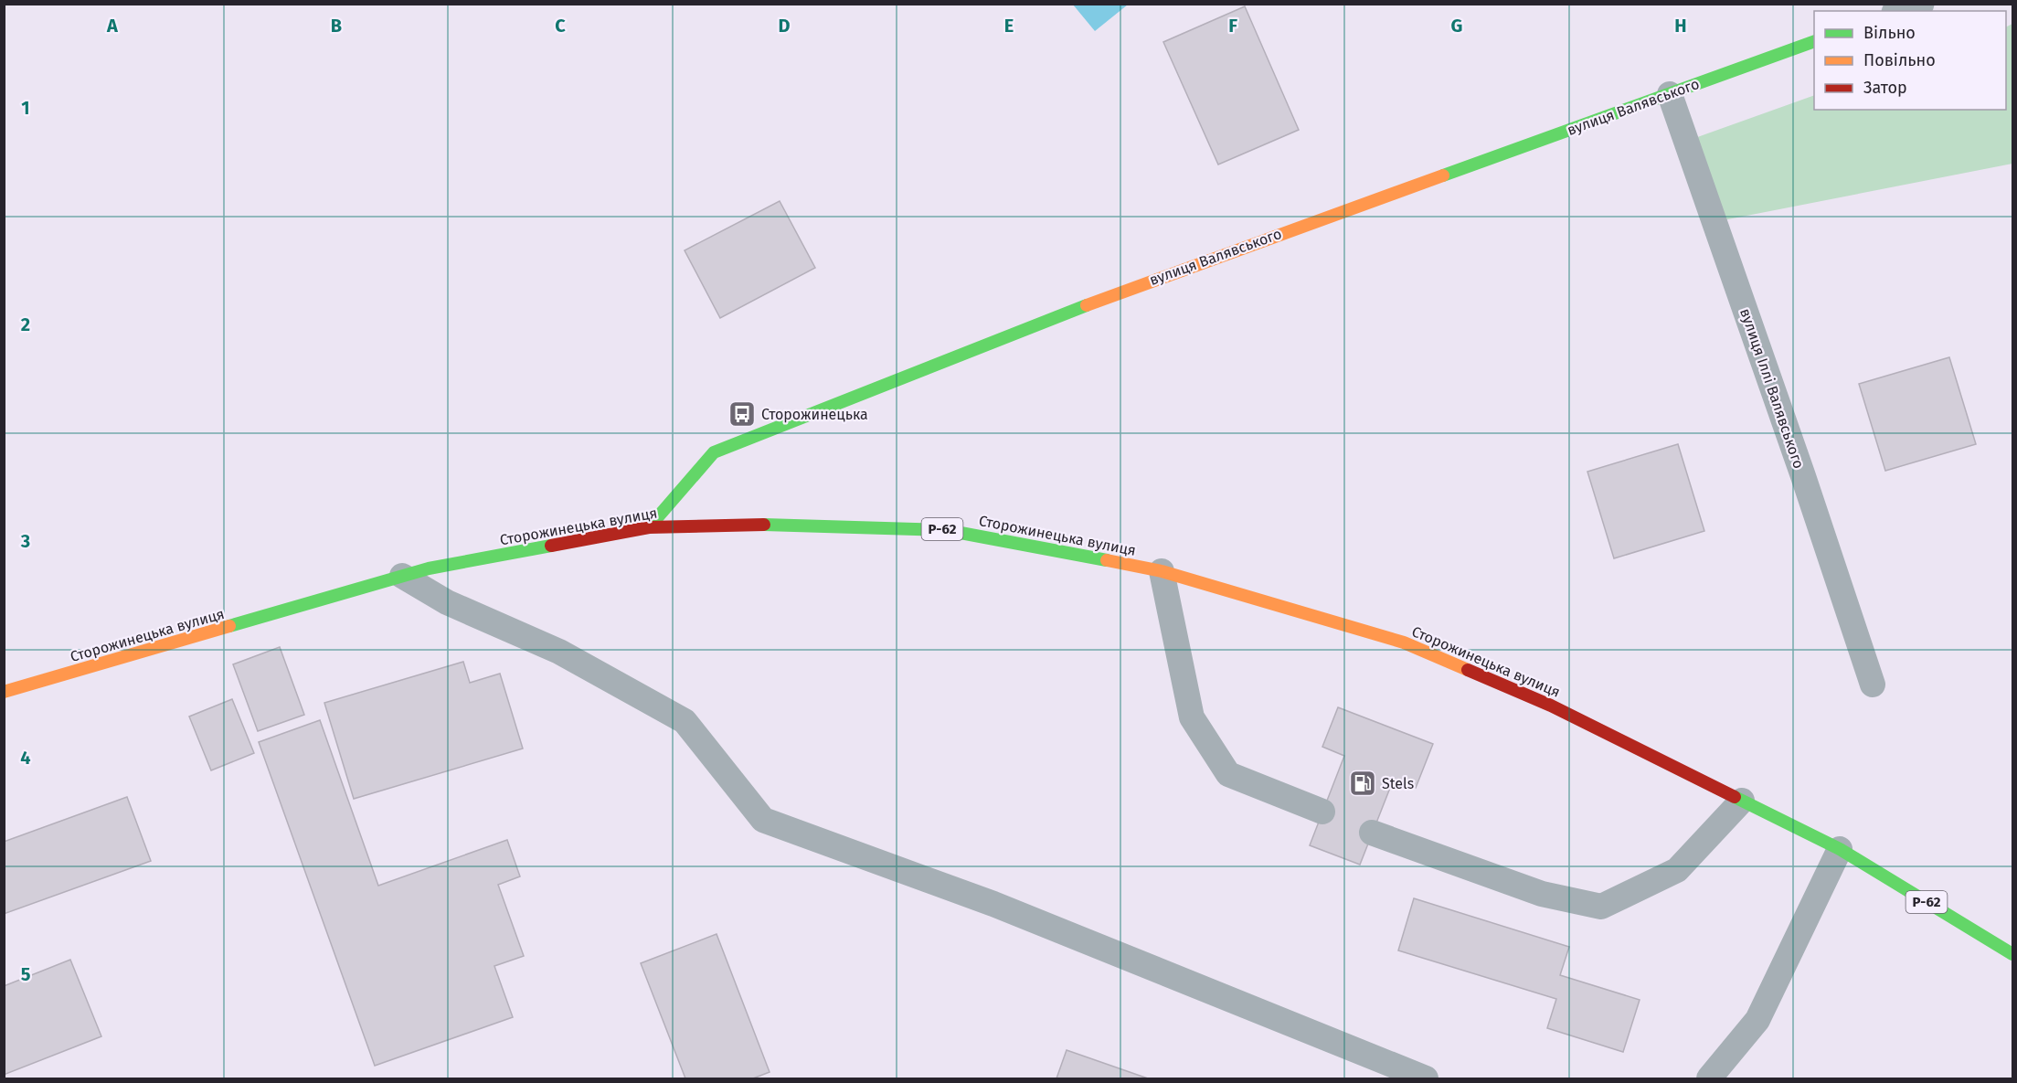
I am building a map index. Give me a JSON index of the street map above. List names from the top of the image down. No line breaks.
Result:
{"streets":{"main road":["вулиця Валявського","Сторожинецька вулиця","Р-62"],"lane":["вулиця Іллі Валявського"]},"crossings":[["вулиця Валявського","вулиця Іллі Валявського"],["вулиця Валявського","Сторожинецька вулиця"],["Сторожинецька вулиця","Р-62"]],"places":{"bus stop":["Сторожинецька"],"fuel station":["Stels"]},"legend":["Вільно","Повільно","Затор"],"grid":{"columns":["A","B","C","D","E","F","G","H"],"rows":["1","2","3","4","5"]}}
